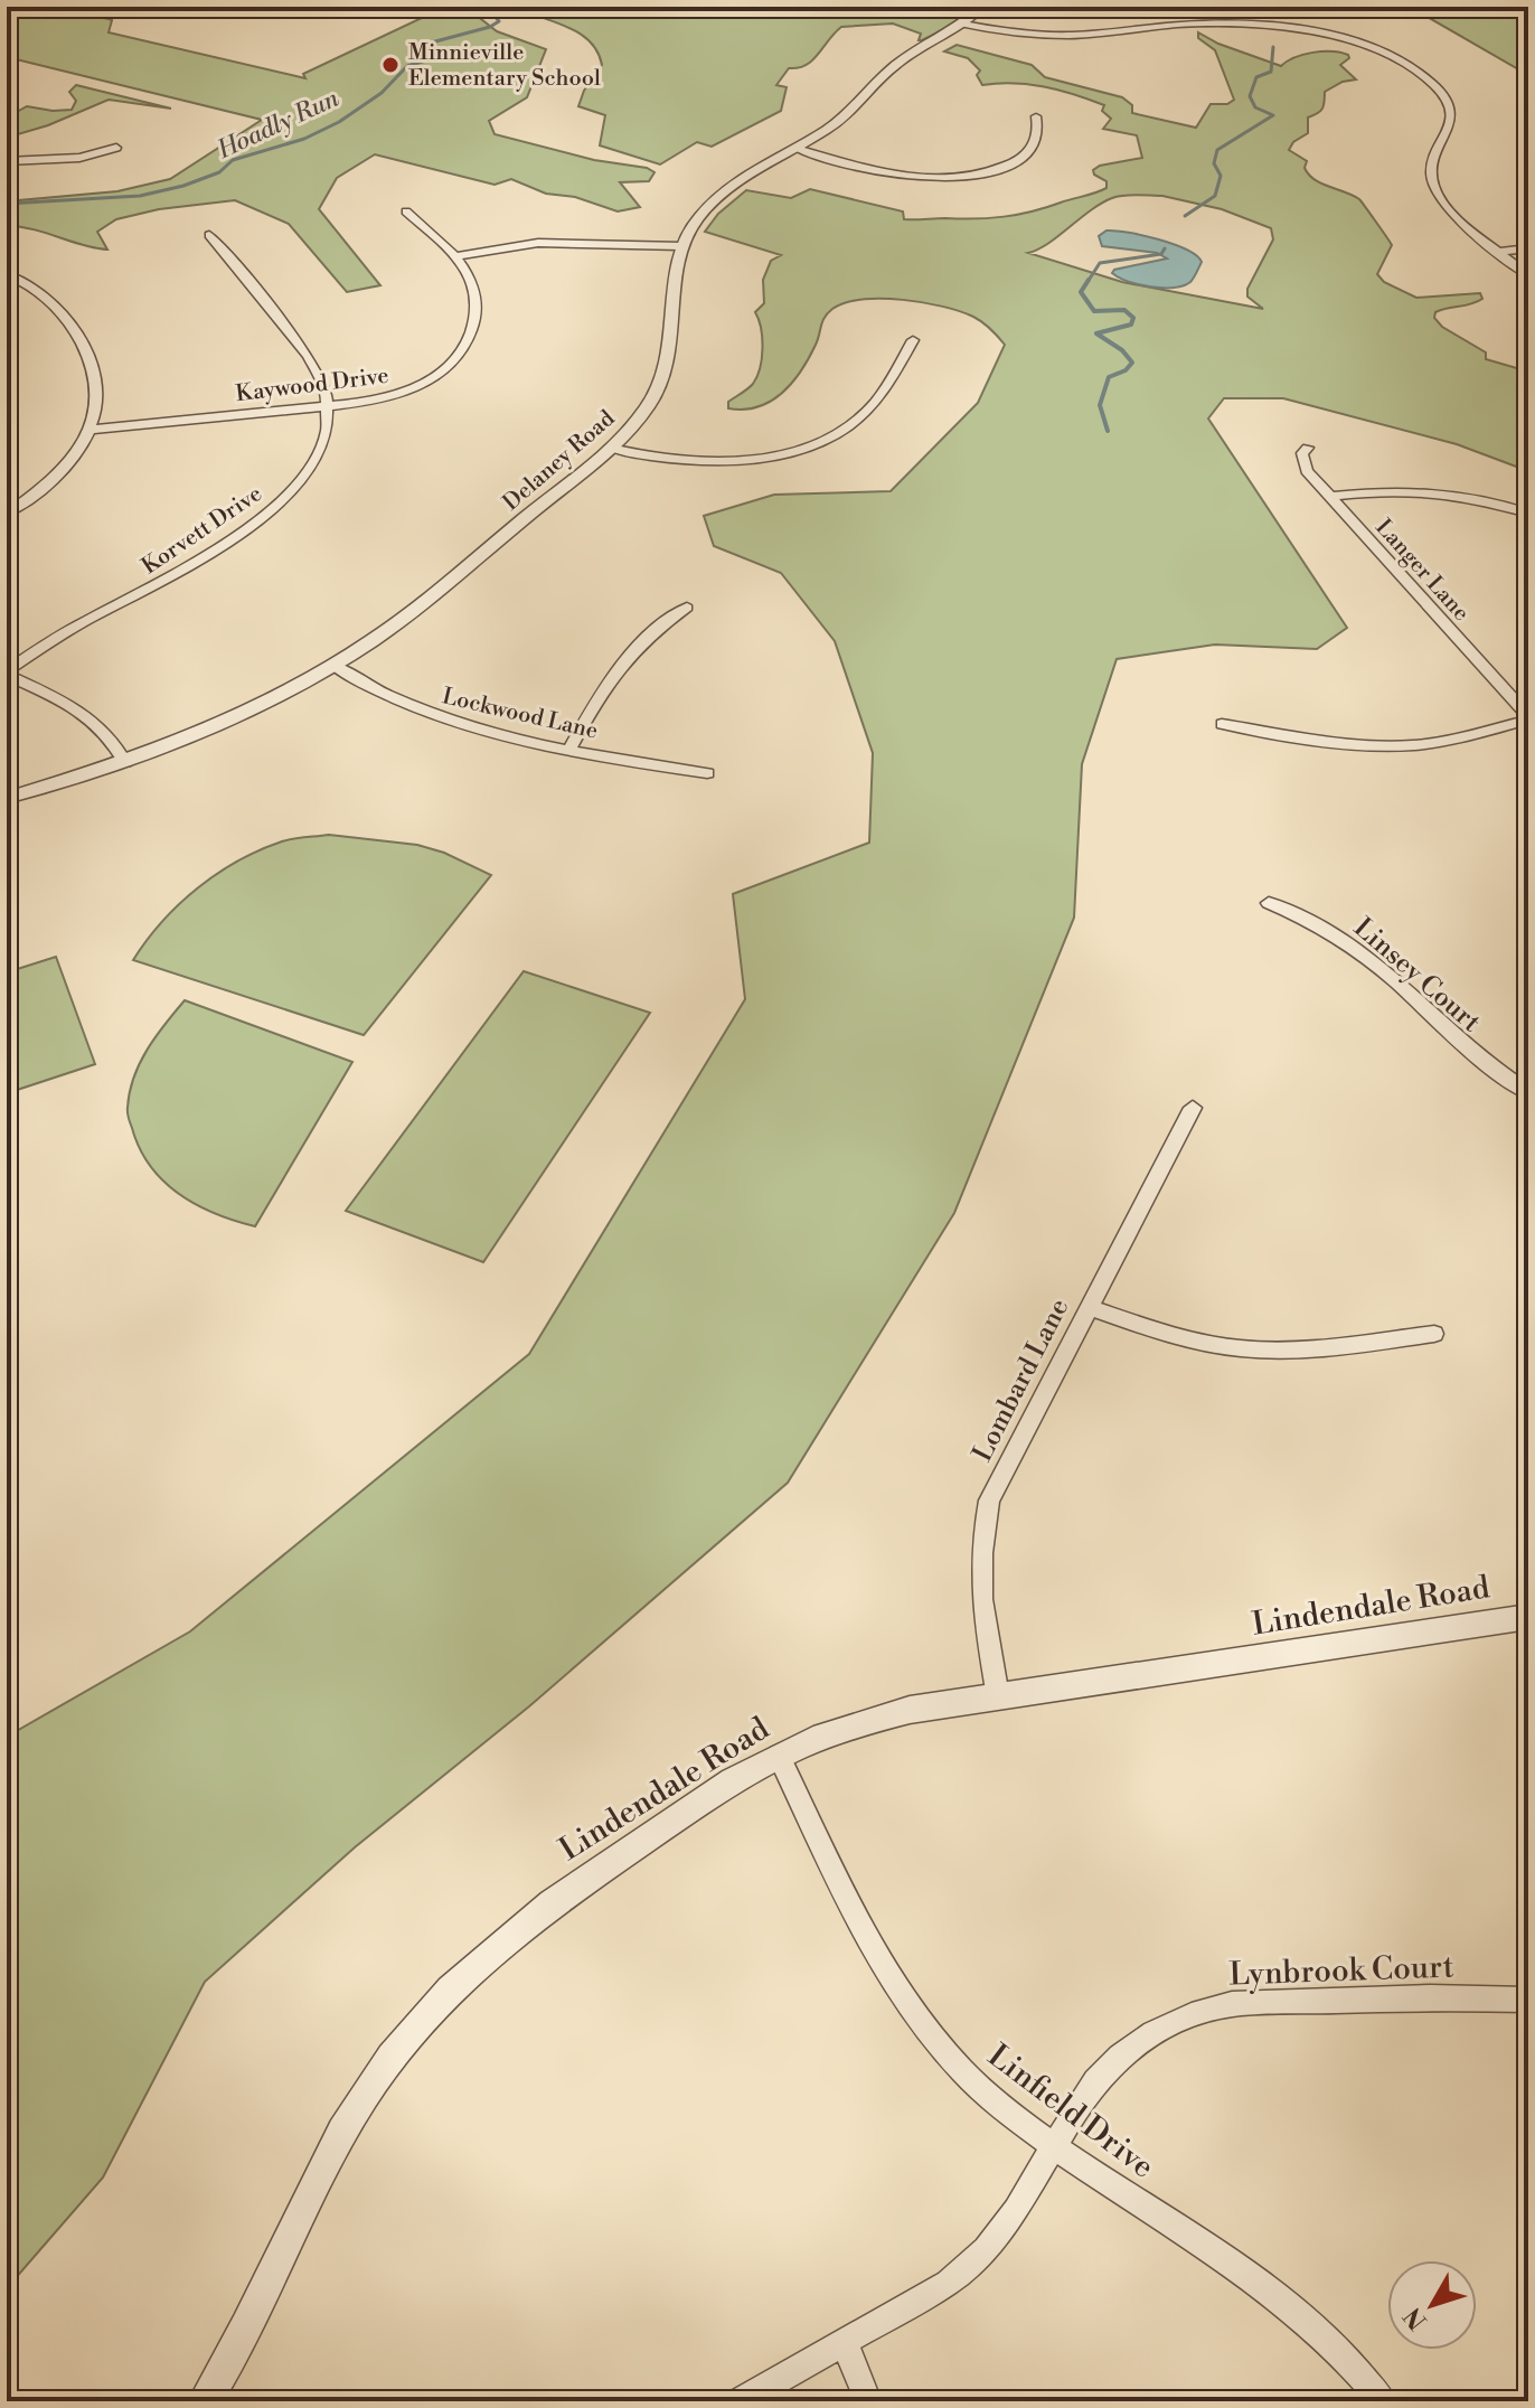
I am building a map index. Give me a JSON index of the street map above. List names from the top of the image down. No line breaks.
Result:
{"streets":{"street":["Kaywood Drive","Delaney Road","Korvett Drive","Langer Lane","Lockwood Lane","Linsey Court","Lombard Lane","Lindendale Road","Lynbrook Court","Linfield Drive"]},"crossings":[["Kaywood Drive","Korvett Drive"],["Delaney Road","Lockwood Lane"],["Lombard Lane","Lindendale Road"],["Lindendale Road","Linfield Drive"],["Lynbrook Court","Linfield Drive"]],"water":["Hoadly Run"],"places":["Minnieville Elementary School"],"north":"bottom left"}
